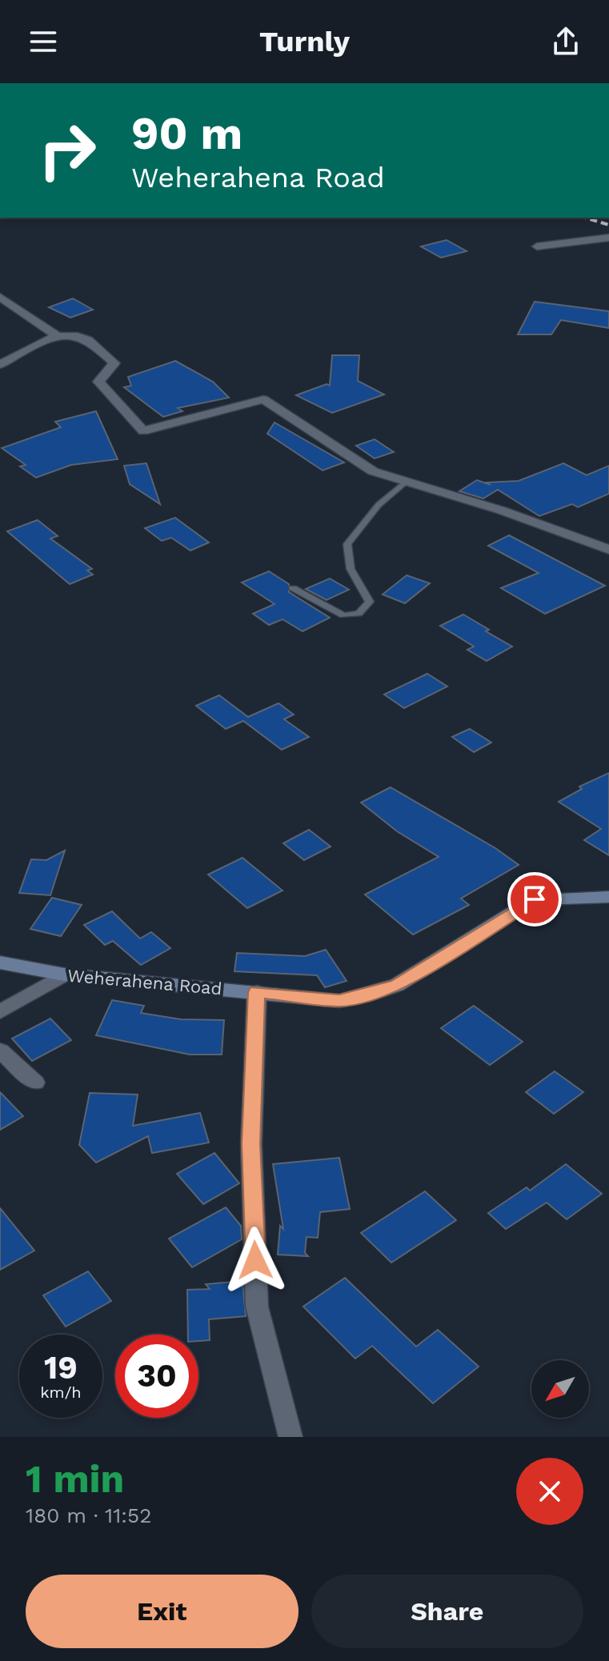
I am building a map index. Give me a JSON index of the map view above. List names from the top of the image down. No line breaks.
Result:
{"streets":{"main road":["Weherahena Road"]},"north":"bottom left","page":{"header":"Turnly","turn":["90 m","Weherahena Road"],"speed":"19 km/h","limit":"30","heading":["1 min","180 m · 11:52"],"buttons":["Exit","Share"]}}
